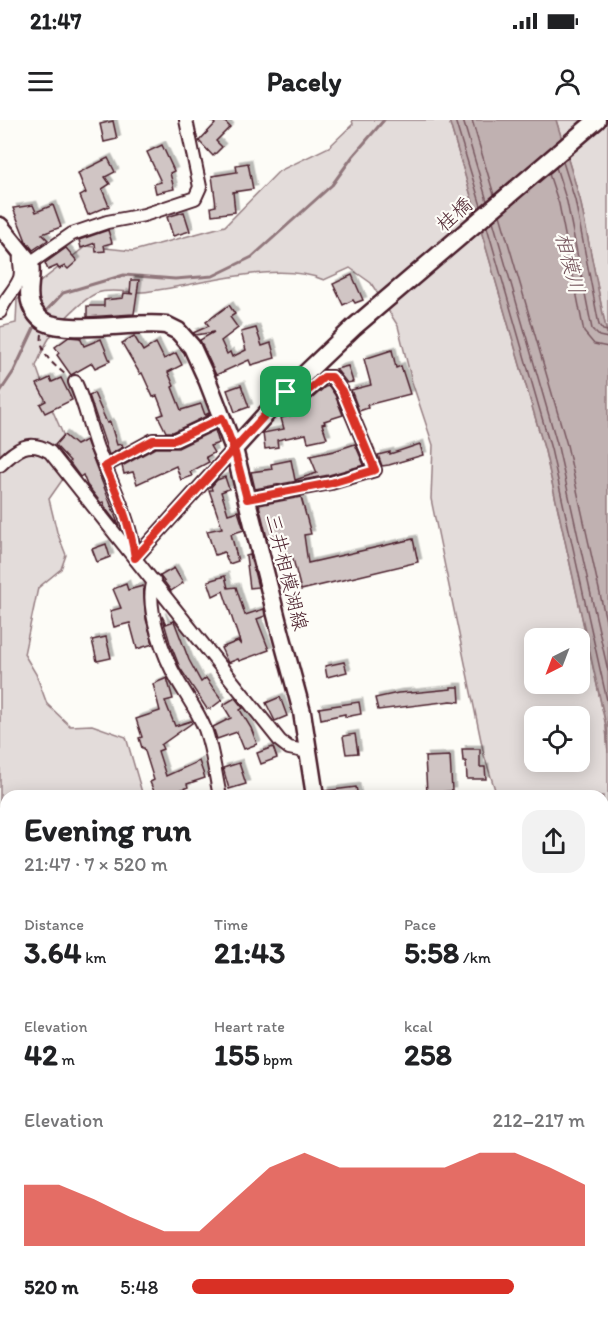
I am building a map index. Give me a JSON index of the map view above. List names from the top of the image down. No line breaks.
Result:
{"streets":{"main road":["桂橋","三井相模湖線"]},"crossings":[["桂橋","三井相模湖線"]],"water":["相模川"],"north":"bottom left","page":{"status":"21:47","header":"Pacely","heading":["Evening run","21:47 · 7 × 520 m"],"stats":[["Distance","3.64 km"],["Time","21:43"],["Pace","5:58 /km"],["Elevation","42 m"],["Heart rate","155 bpm"],["kcal","258"]],"chart":["Elevation","212–217 m"],"list":[{"name":"520 m","note":"5:48"}]}}
